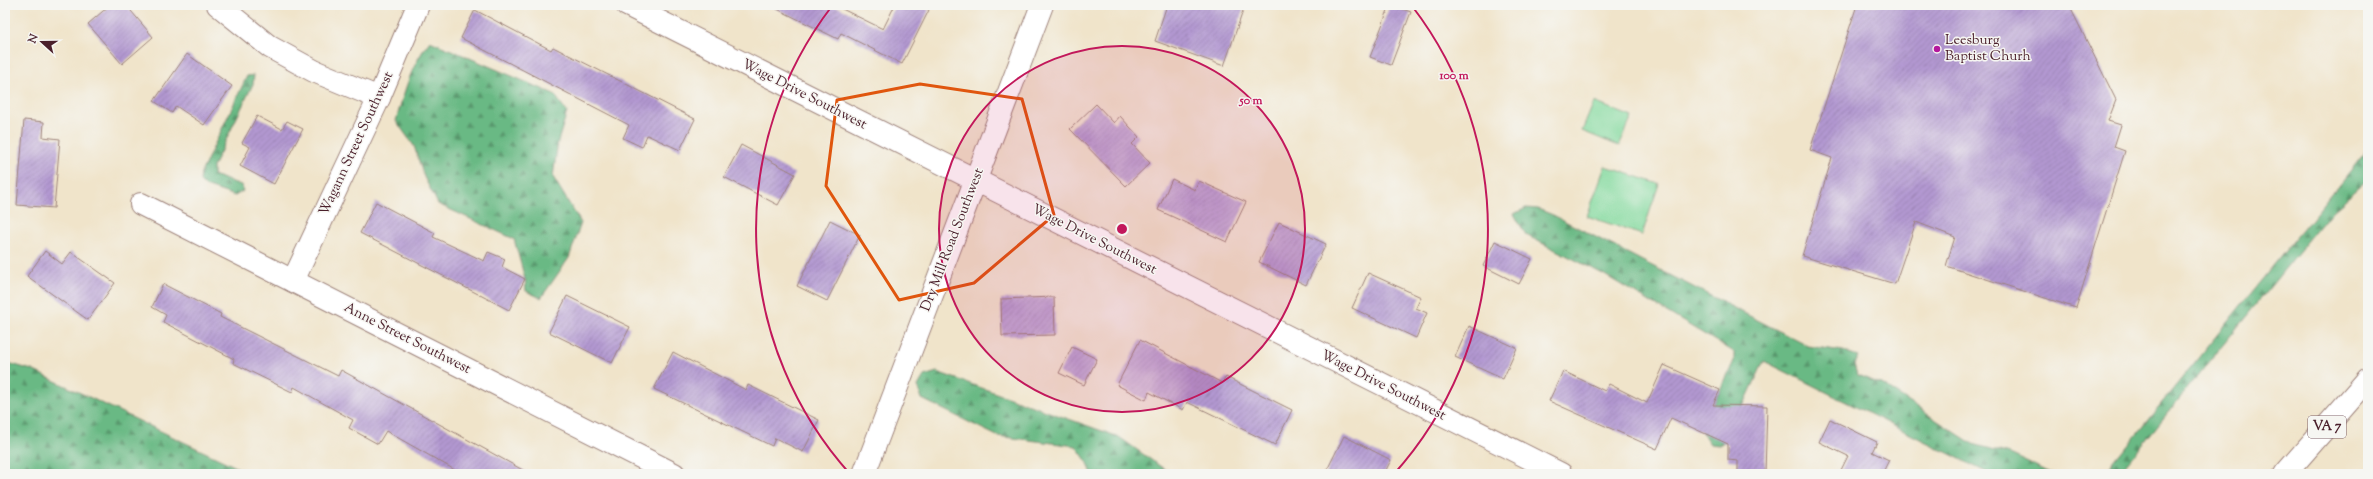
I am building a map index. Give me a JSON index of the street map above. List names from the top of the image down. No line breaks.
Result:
{"streets":{"main road":["Wage Drive Southwest","Wagann Street Southwest","Dry Mill Road Southwest","Anne Street Southwest","VA 7"]},"crossings":[["Wage Drive Southwest","Dry Mill Road Southwest"],["Wagann Street Southwest","Anne Street Southwest"]],"places":["Leesburg Baptist Churh"],"north":"left","rings":["100 m","50 m"]}
